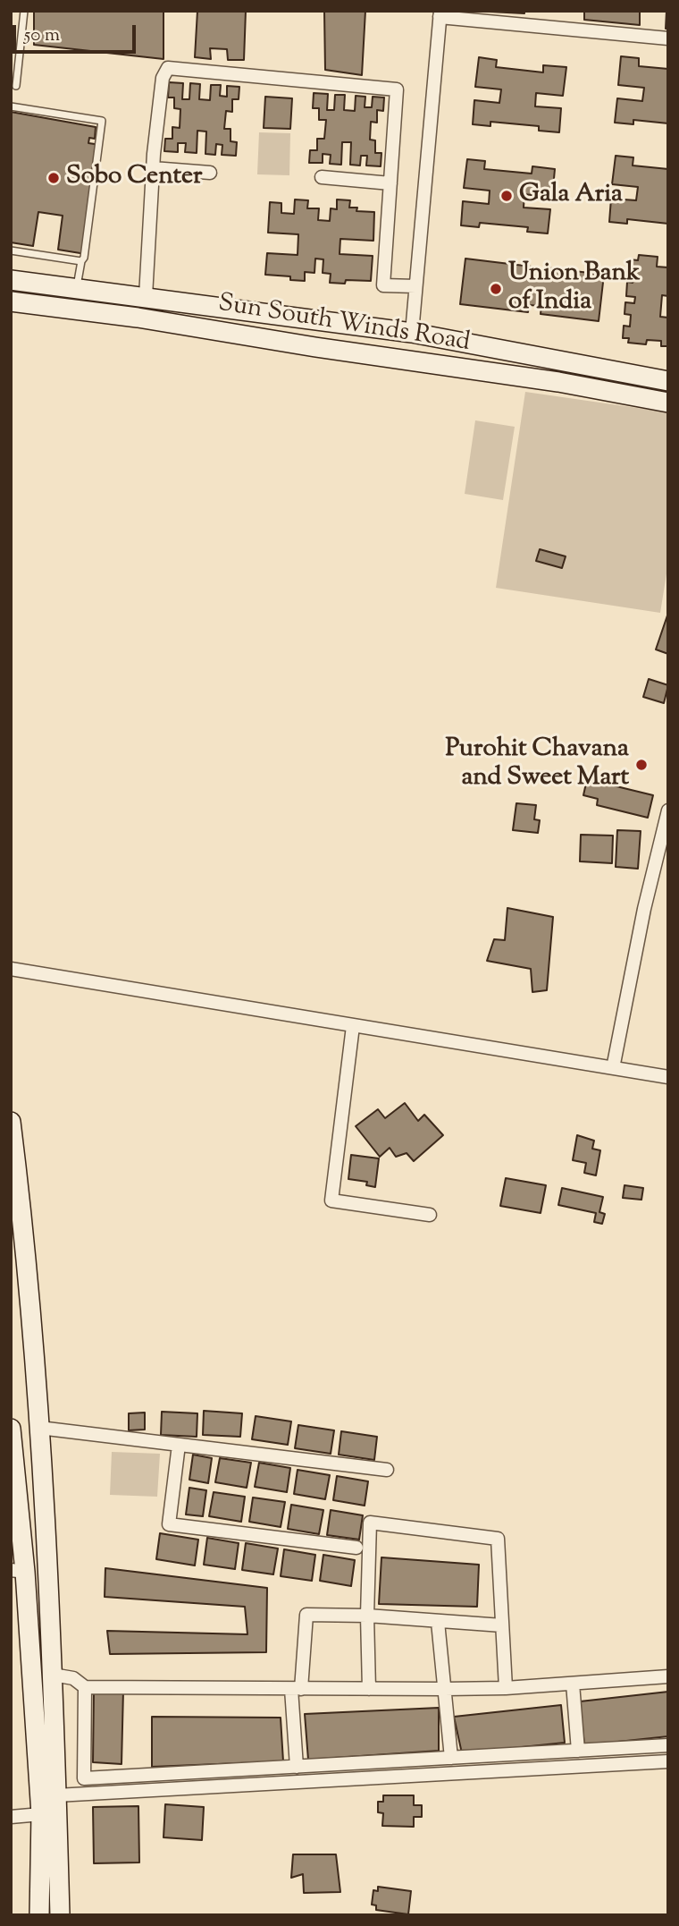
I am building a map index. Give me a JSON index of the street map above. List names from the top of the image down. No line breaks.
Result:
{"streets":{"street":["Sun South Winds Road"]},"places":["Sobo Center","Gala Aria","Union Bank of India","Purohit Chavana and Sweet Mart"],"scale_bar":"50 m"}
